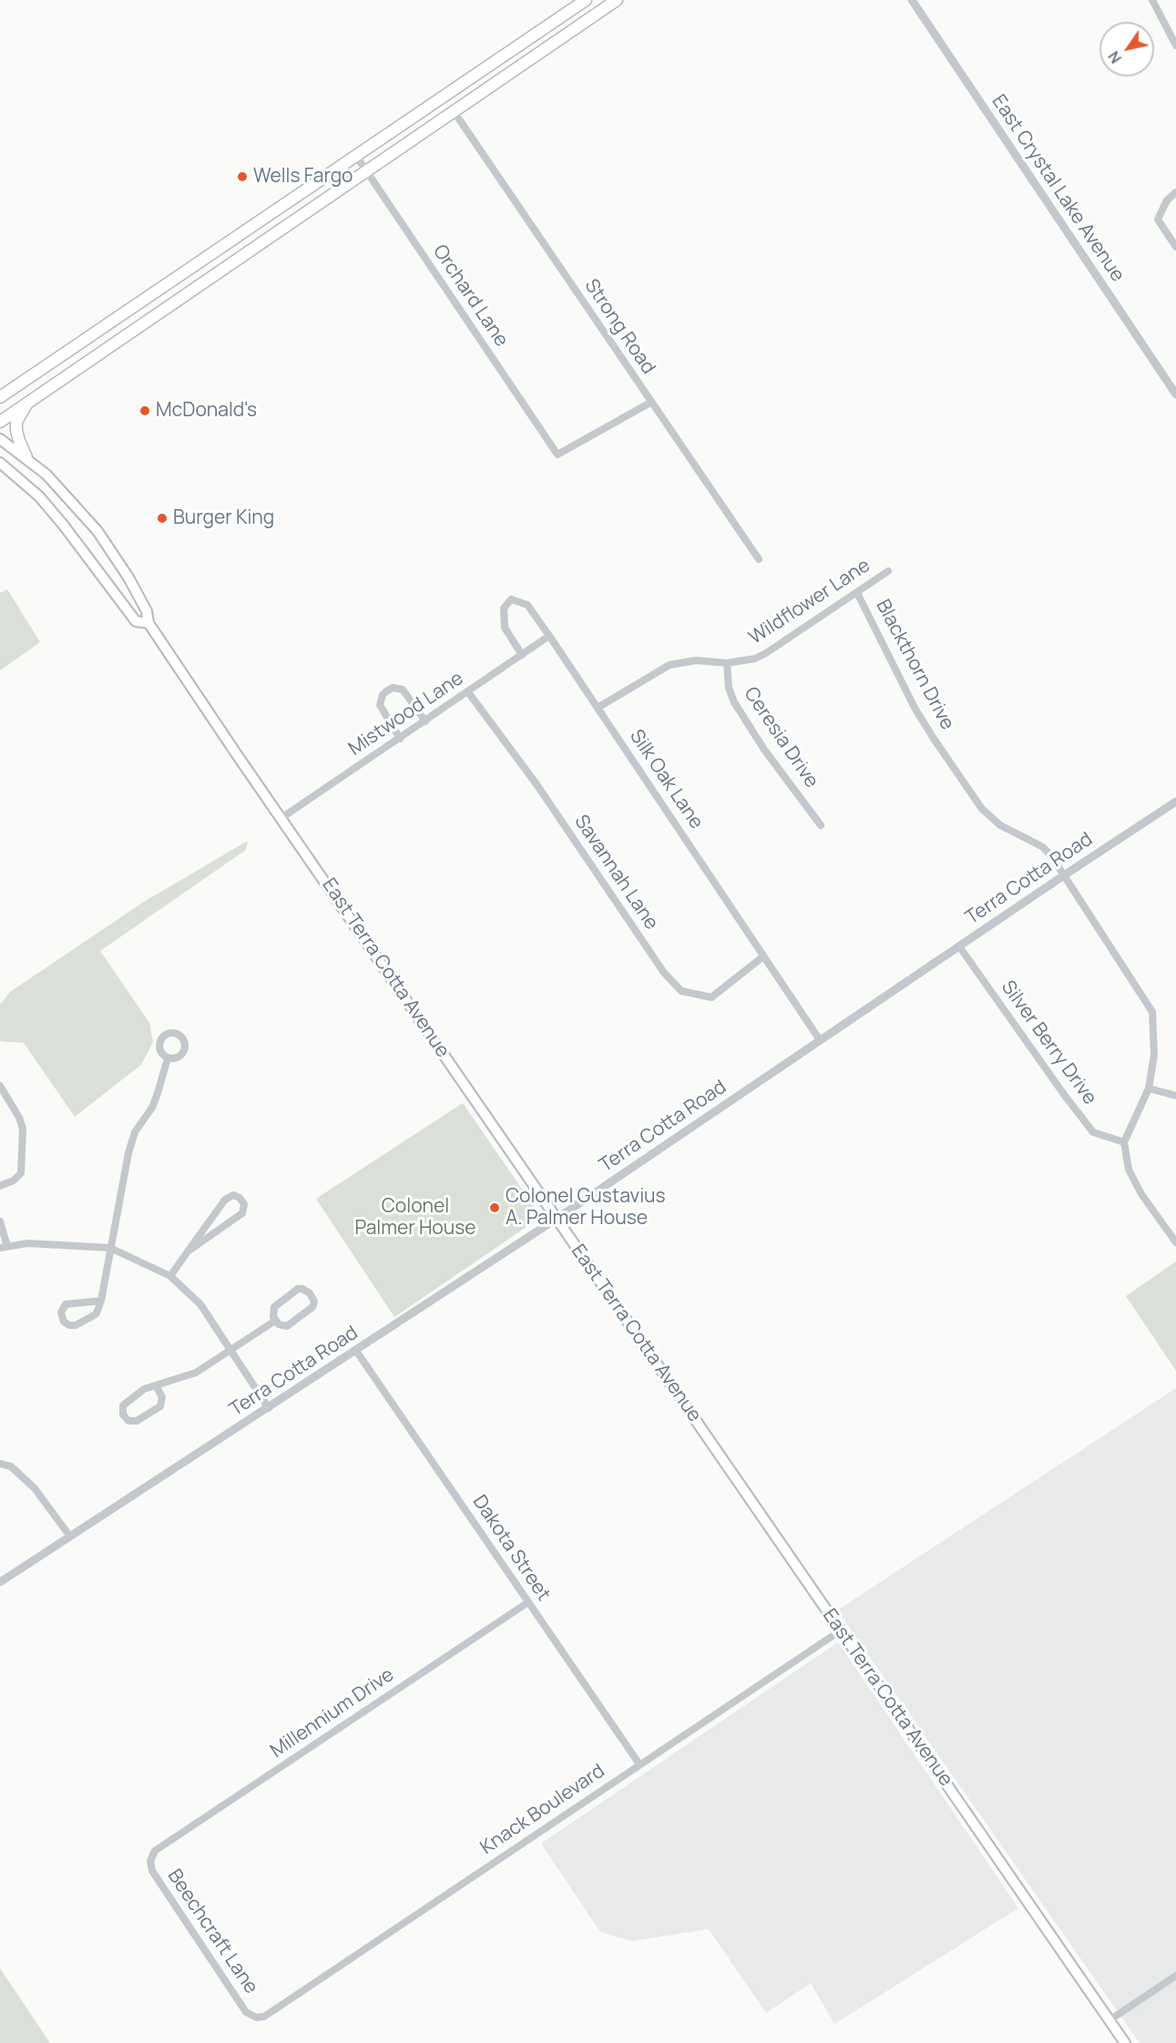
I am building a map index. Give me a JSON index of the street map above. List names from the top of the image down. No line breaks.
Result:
{"streets":{"main road":["East Terra Cotta Avenue"],"street":["East Crystal Lake Avenue","Orchard Lane","Strong Road","Wildflower Lane","Blackthorn Drive","Mistwood Lane","Ceresia Drive","Silk Oak Lane","Savannah Lane","Terra Cotta Road","Silver Berry Drive","Dakota Street","Millennium Drive","Knack Boulevard","Beechcraft Lane"]},"crossings":[["Orchard Lane","Strong Road"],["Wildflower Lane","Blackthorn Drive"],["Wildflower Lane","Ceresia Drive"],["Wildflower Lane","Silk Oak Lane"],["Blackthorn Drive","Terra Cotta Road"],["Blackthorn Drive","Silver Berry Drive"],["Mistwood Lane","Silk Oak Lane"],["Mistwood Lane","Savannah Lane"],["Mistwood Lane","East Terra Cotta Avenue"],["Silk Oak Lane","Savannah Lane"],["Silk Oak Lane","Terra Cotta Road"],["Terra Cotta Road","East Terra Cotta Avenue"],["Terra Cotta Road","Silver Berry Drive"],["Terra Cotta Road","Dakota Street"],["East Terra Cotta Avenue","Knack Boulevard"],["Dakota Street","Millennium Drive"],["Dakota Street","Knack Boulevard"],["Millennium Drive","Beechcraft Lane"],["Knack Boulevard","Beechcraft Lane"]],"parks":["Colonel Palmer House"],"places":["Wells Fargo","McDonald's","Burger King","Colonel Gustavius A. Palmer House"],"north":"bottom left"}
